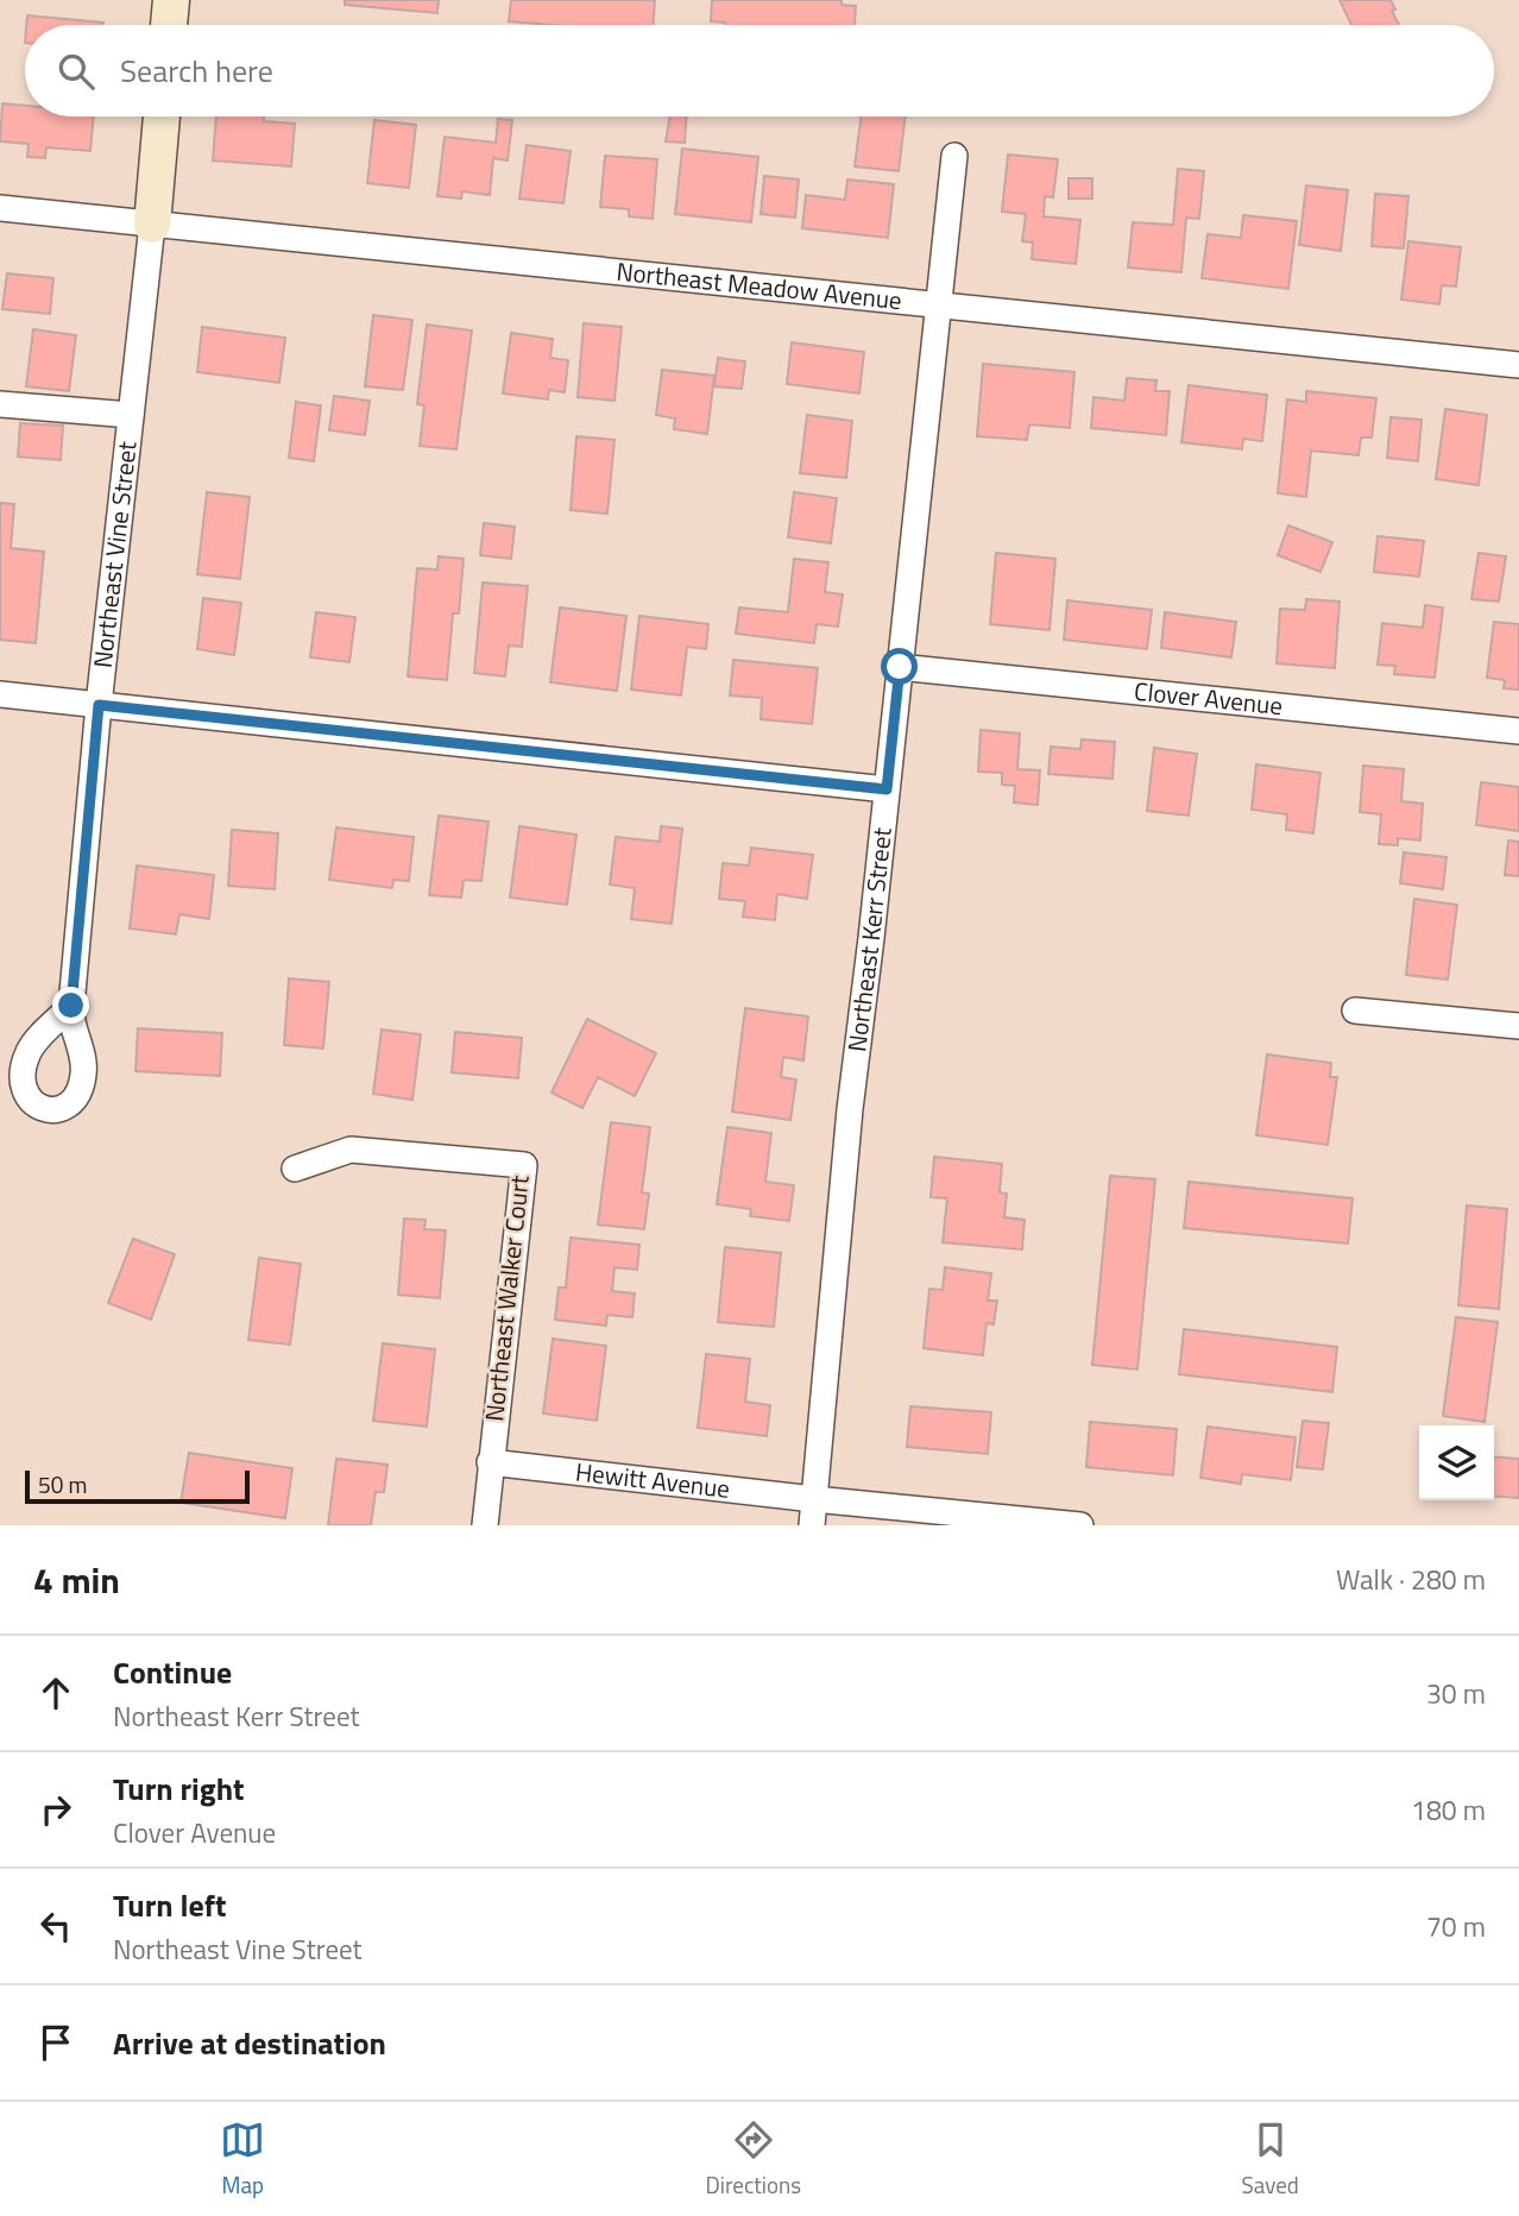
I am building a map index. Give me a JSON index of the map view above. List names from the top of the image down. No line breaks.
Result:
{"streets":{"street":["Northeast Meadow Avenue","Northeast Vine Street","Clover Avenue","Northeast Kerr Street","Northeast Walker Court","Hewitt Avenue"]},"crossings":[["Northeast Meadow Avenue","Northeast Vine Street"],["Northeast Meadow Avenue","Northeast Kerr Street"],["Clover Avenue","Northeast Kerr Street"],["Northeast Kerr Street","Hewitt Avenue"],["Northeast Walker Court","Hewitt Avenue"]],"scale_bar":"50 m","page":{"search":"Search here","scale":"50 m","heading":["4 min","Walk · 280 m"],"list":[["Continue","Northeast Kerr Street","30 m"],["Turn right","Clover Avenue","180 m"],["Turn left","Northeast Vine Street","70 m"],"Arrive at destination"],"nav":["Map","Directions","Saved"]}}
